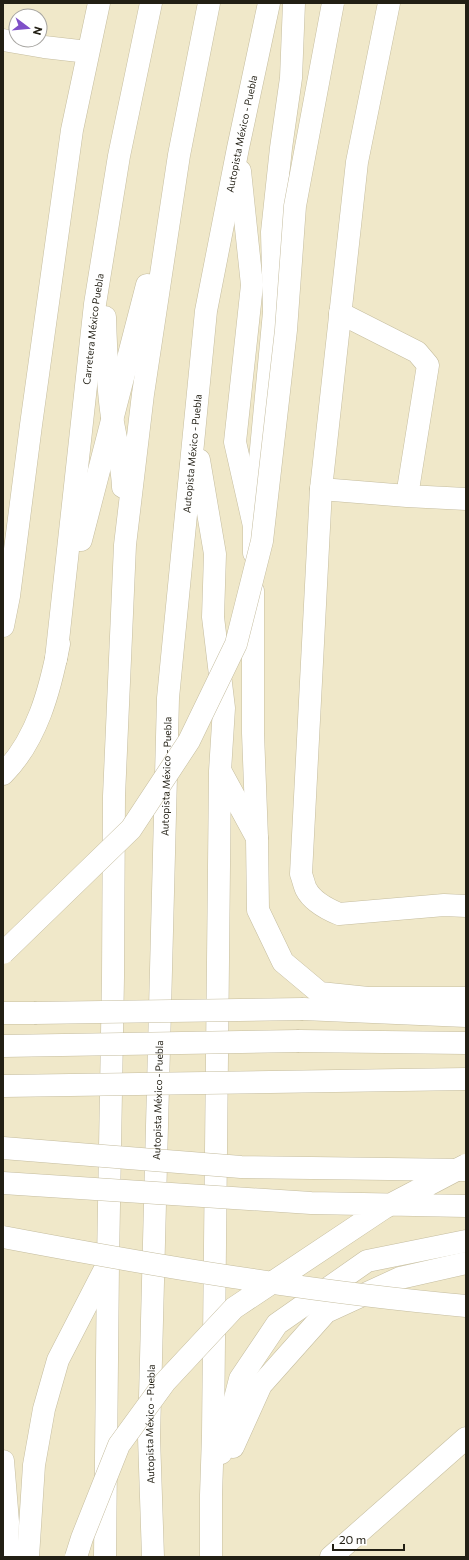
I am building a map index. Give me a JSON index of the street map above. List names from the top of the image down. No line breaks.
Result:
{"streets":{"main road":["Autopista México - Puebla","Carretera México Puebla"]},"scale_bar":"20 m","north":"right"}
